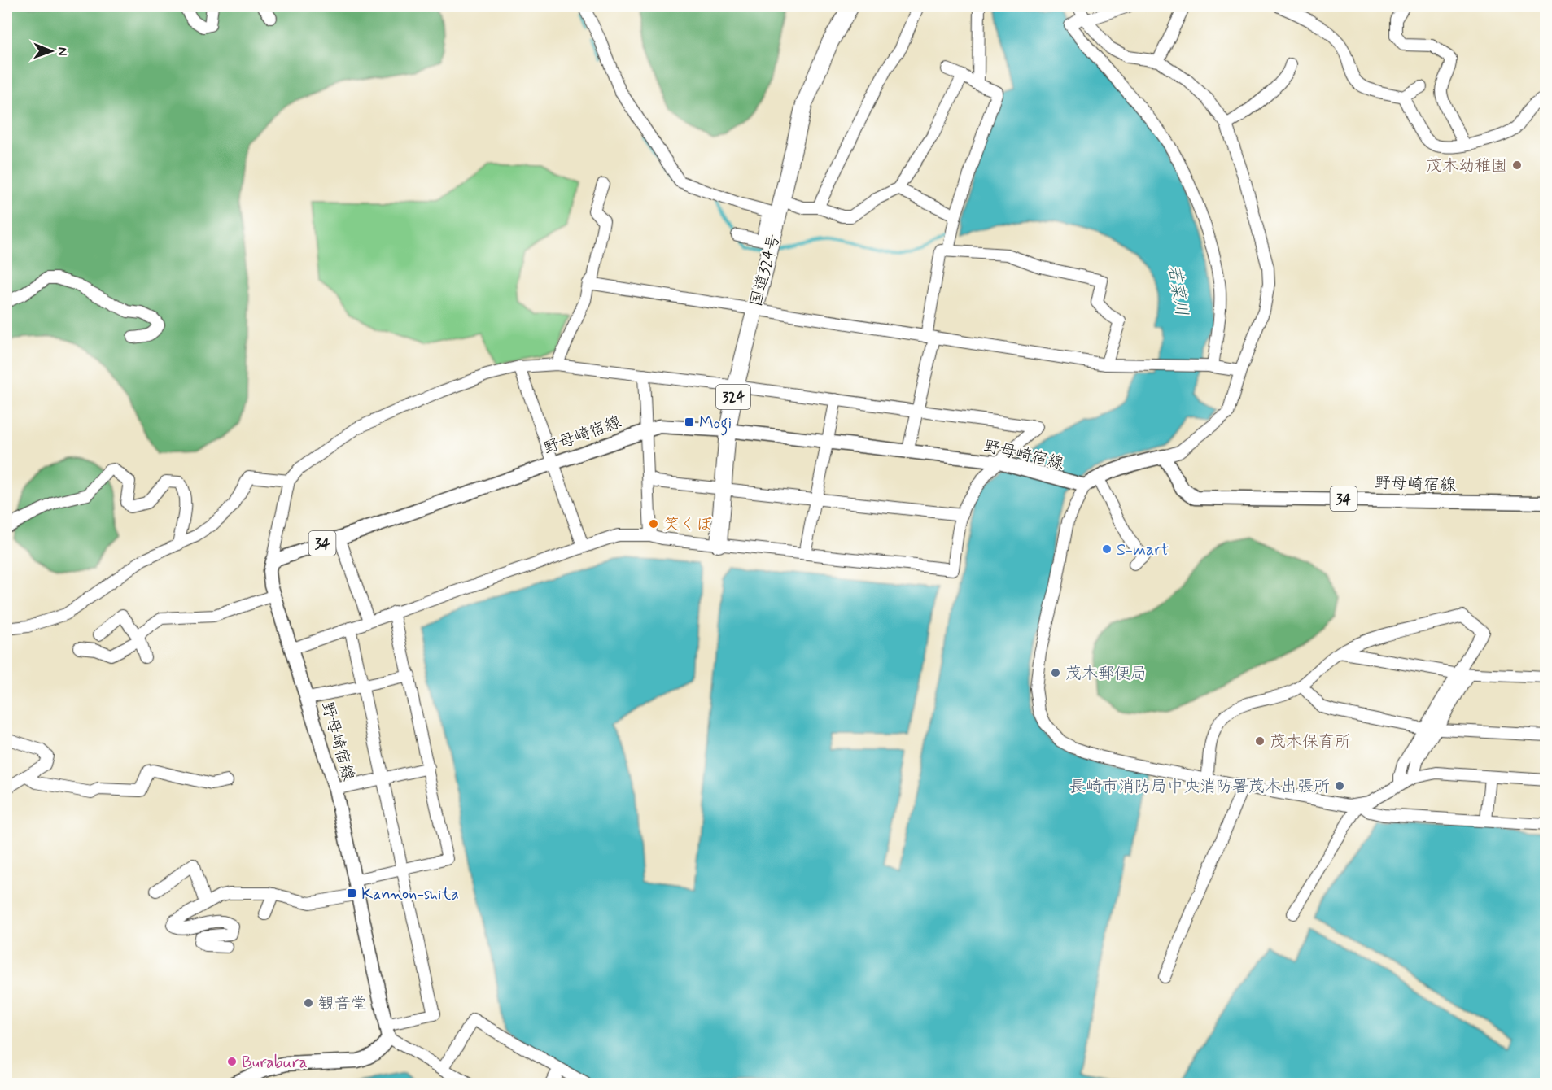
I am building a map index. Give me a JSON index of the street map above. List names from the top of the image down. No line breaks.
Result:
{"streets":{"highway":["国道324号","324"],"main road":["野母崎宿線","34"]},"crossings":[["国道324号","野母崎宿線"]],"water":["若菜川"],"places":{"other":["茂木幼稚園","笑くぼ","S-mart","茂木郵便局","茂木保育所","長崎市消防局中央消防署茂木出張所","観音堂","Burabura"],"transit":["Mogi","Kannon-shita"]},"north":"right"}
